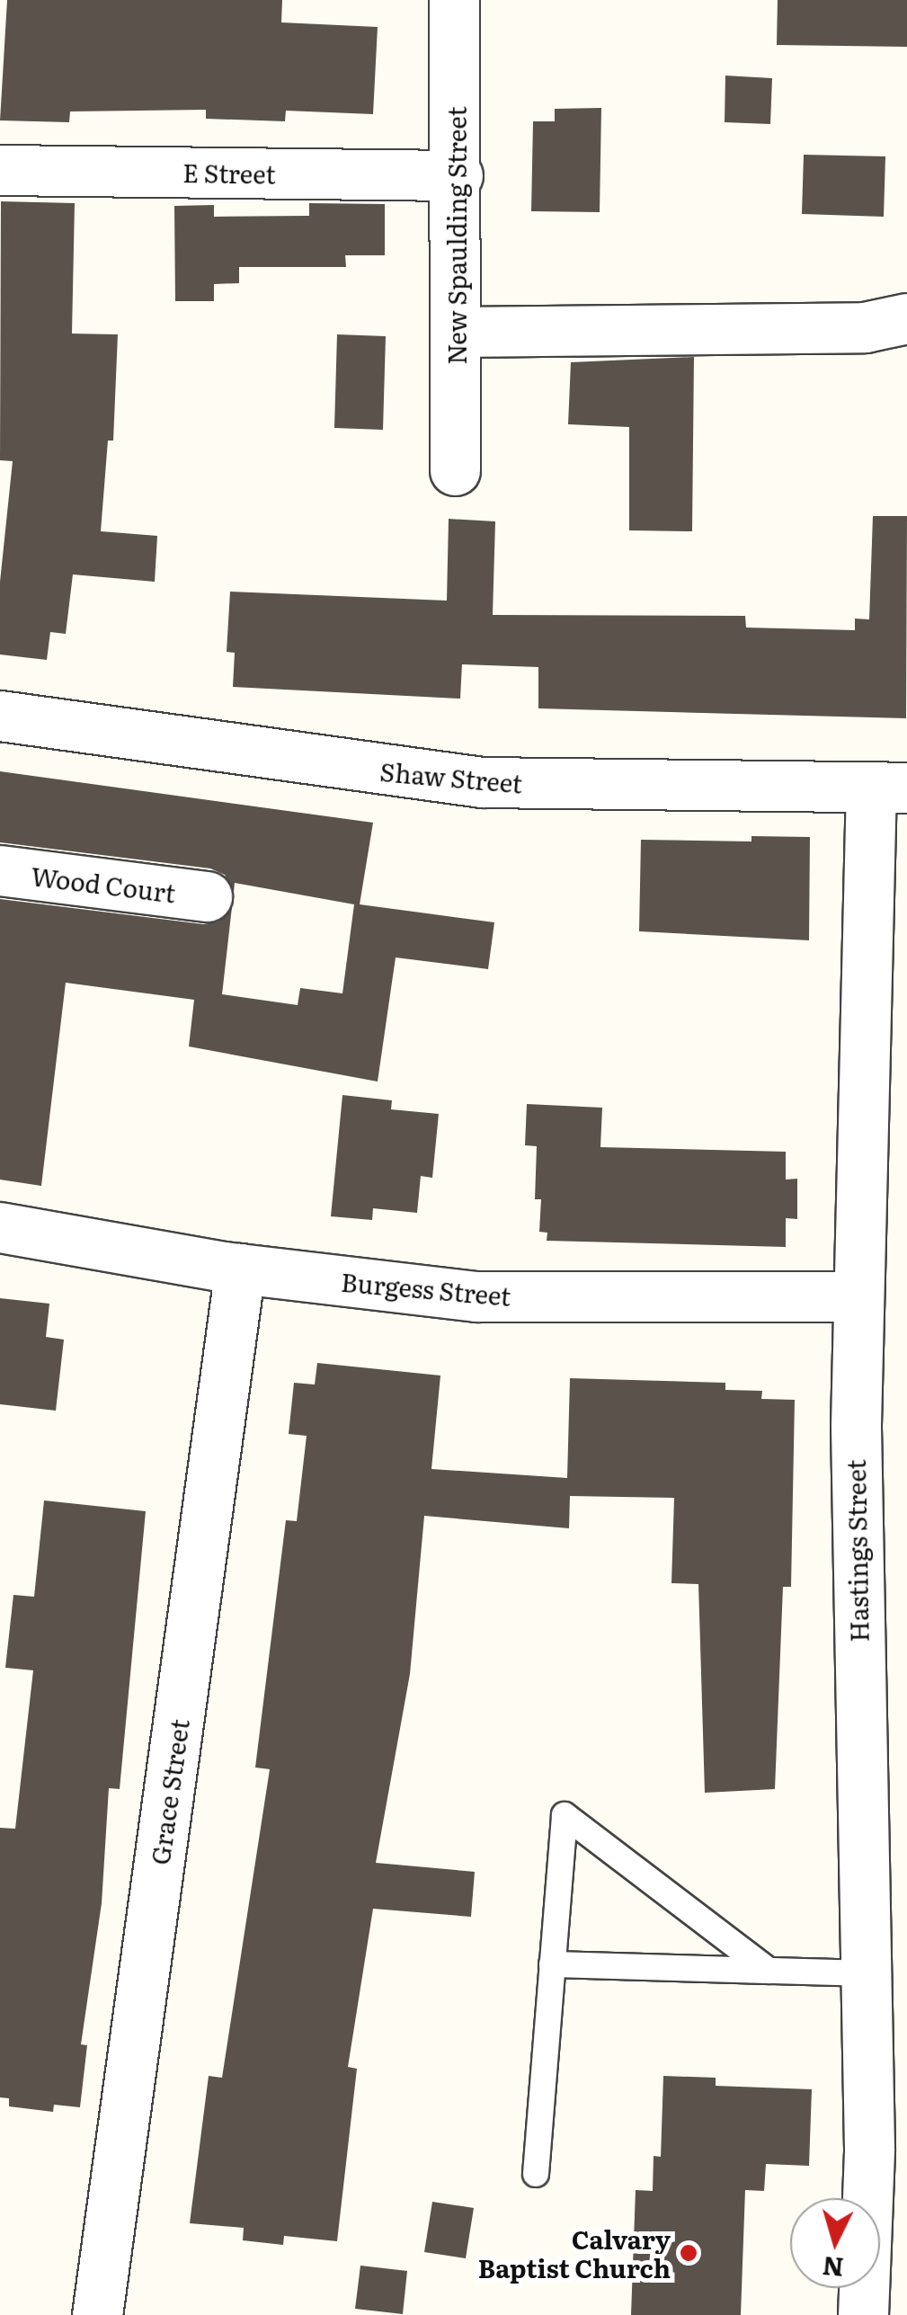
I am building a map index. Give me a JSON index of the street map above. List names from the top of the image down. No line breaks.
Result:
{"streets":{"street":["E Street","New Spaulding Street","Shaw Street","Wood Court","Burgess Street","Hastings Street","Grace Street"]},"crossings":[["E Street","New Spaulding Street"],["Shaw Street","Hastings Street"],["Burgess Street","Hastings Street"],["Burgess Street","Grace Street"]],"places":["Calvary Baptist Church"],"north":"bottom"}
